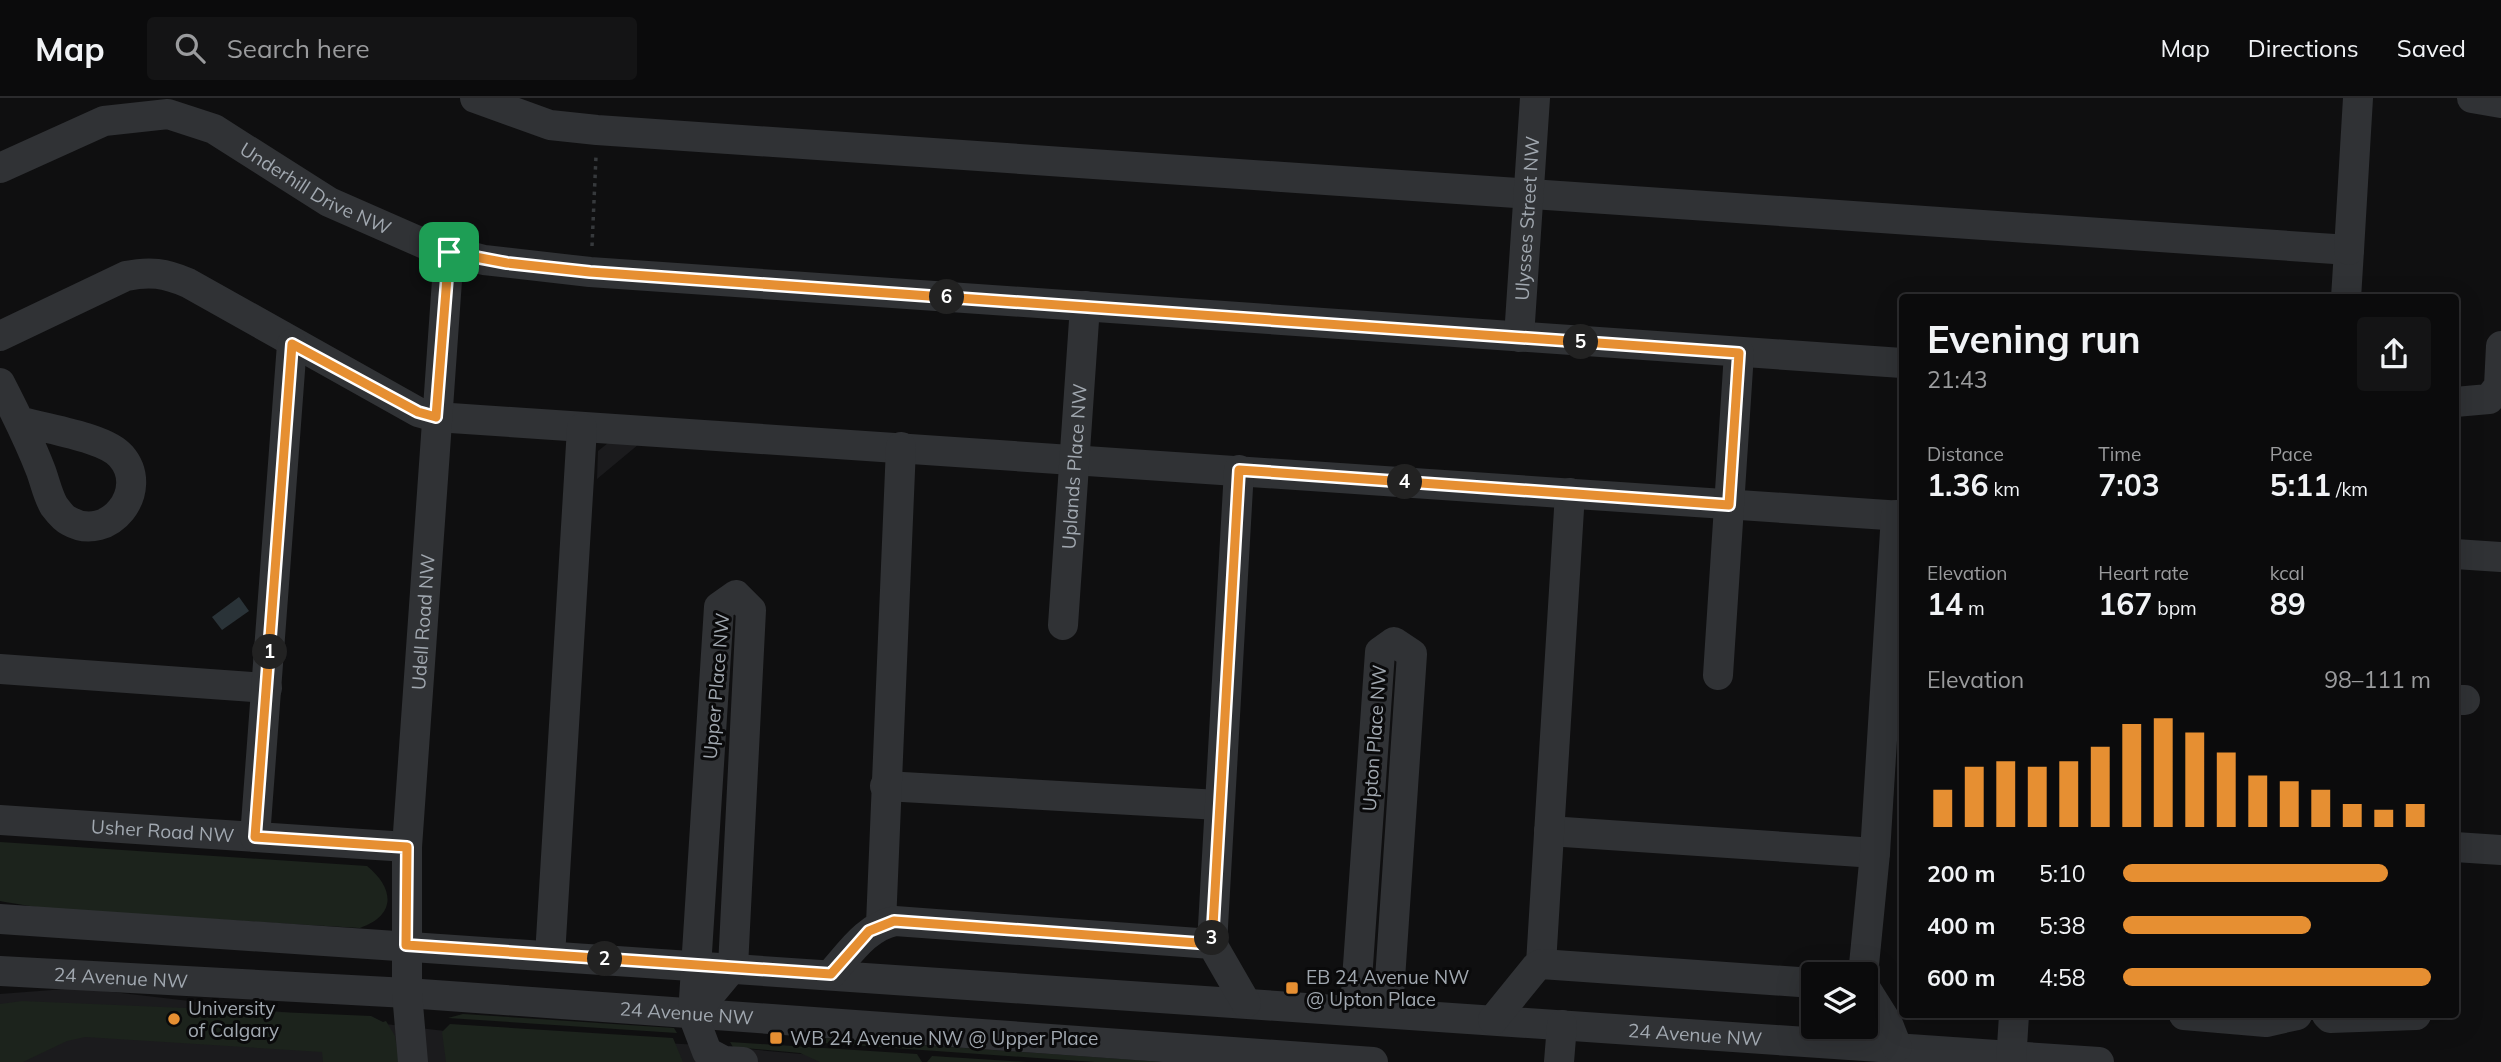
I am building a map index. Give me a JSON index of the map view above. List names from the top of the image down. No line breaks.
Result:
{"streets":{"street":["Underhill Drive NW","Ulysses Street NW","Uplands Place NW","Udell Road NW","Upper Place NW","Upton Place NW","Usher Road NW","24 Avenue NW"]},"crossings":[["Underhill Drive NW","Ulysses Street NW"],["Underhill Drive NW","Uplands Place NW"],["Underhill Drive NW","Udell Road NW"],["Udell Road NW","Usher Road NW"],["Udell Road NW","24 Avenue NW"],["Upper Place NW","24 Avenue NW"],["Upton Place NW","24 Avenue NW"]],"places":{"transit":["EB 24 Avenue NW @ Upton Place","WB 24 Avenue NW @ Upper Place"],"other":["University of Calgary"]},"page":{"header":"Map","search":"Search here","nav":["Map","Directions","Saved"],"pins":["6","5","4","1","3","2"],"heading":["Evening run","21:43"],"stats":[["Distance","1.36 km"],["Time","7:03"],["Pace","5:11 /km"],["Elevation","14 m"],["Heart rate","167 bpm"],["kcal","89"]],"chart":["Elevation","98–111 m"],"list":[{"name":"200 m","note":"5:10"},{"name":"400 m","note":"5:38"},{"name":"600 m","note":"4:58"}]}}
